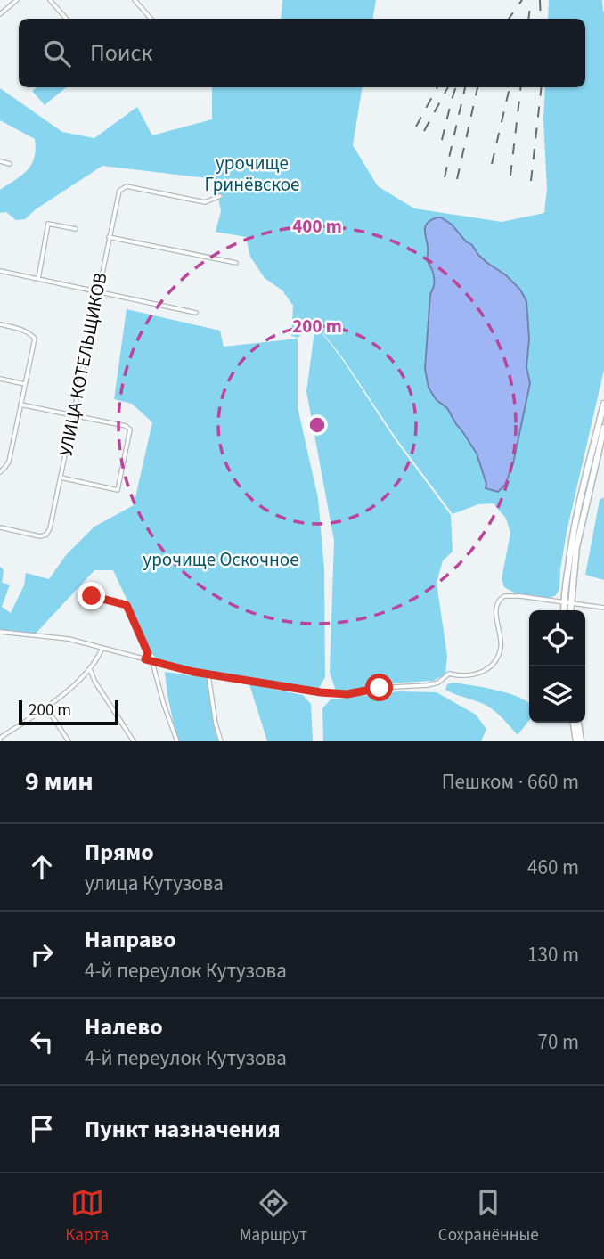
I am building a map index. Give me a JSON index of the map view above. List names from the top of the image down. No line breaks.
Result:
{"streets":{"street":["УЛИЦА КОТЕЛЬЩИКОВ"]},"parks":["урочище Гринёвское","урочище Оскочное"],"scale_bar":"200 m","page":{"search":"Поиск","scale":"200 m","heading":["9 мин","Пешком · 660 m"],"list":[["Прямо","улица Кутузова","460 m"],["Направо","4-й переулок Кутузова","130 m"],["Налево","4-й переулок Кутузова","70 m"],"Пункт назначения"],"nav":["Карта","Маршрут","Сохранённые"]},"rings":["400 m","200 m"]}
